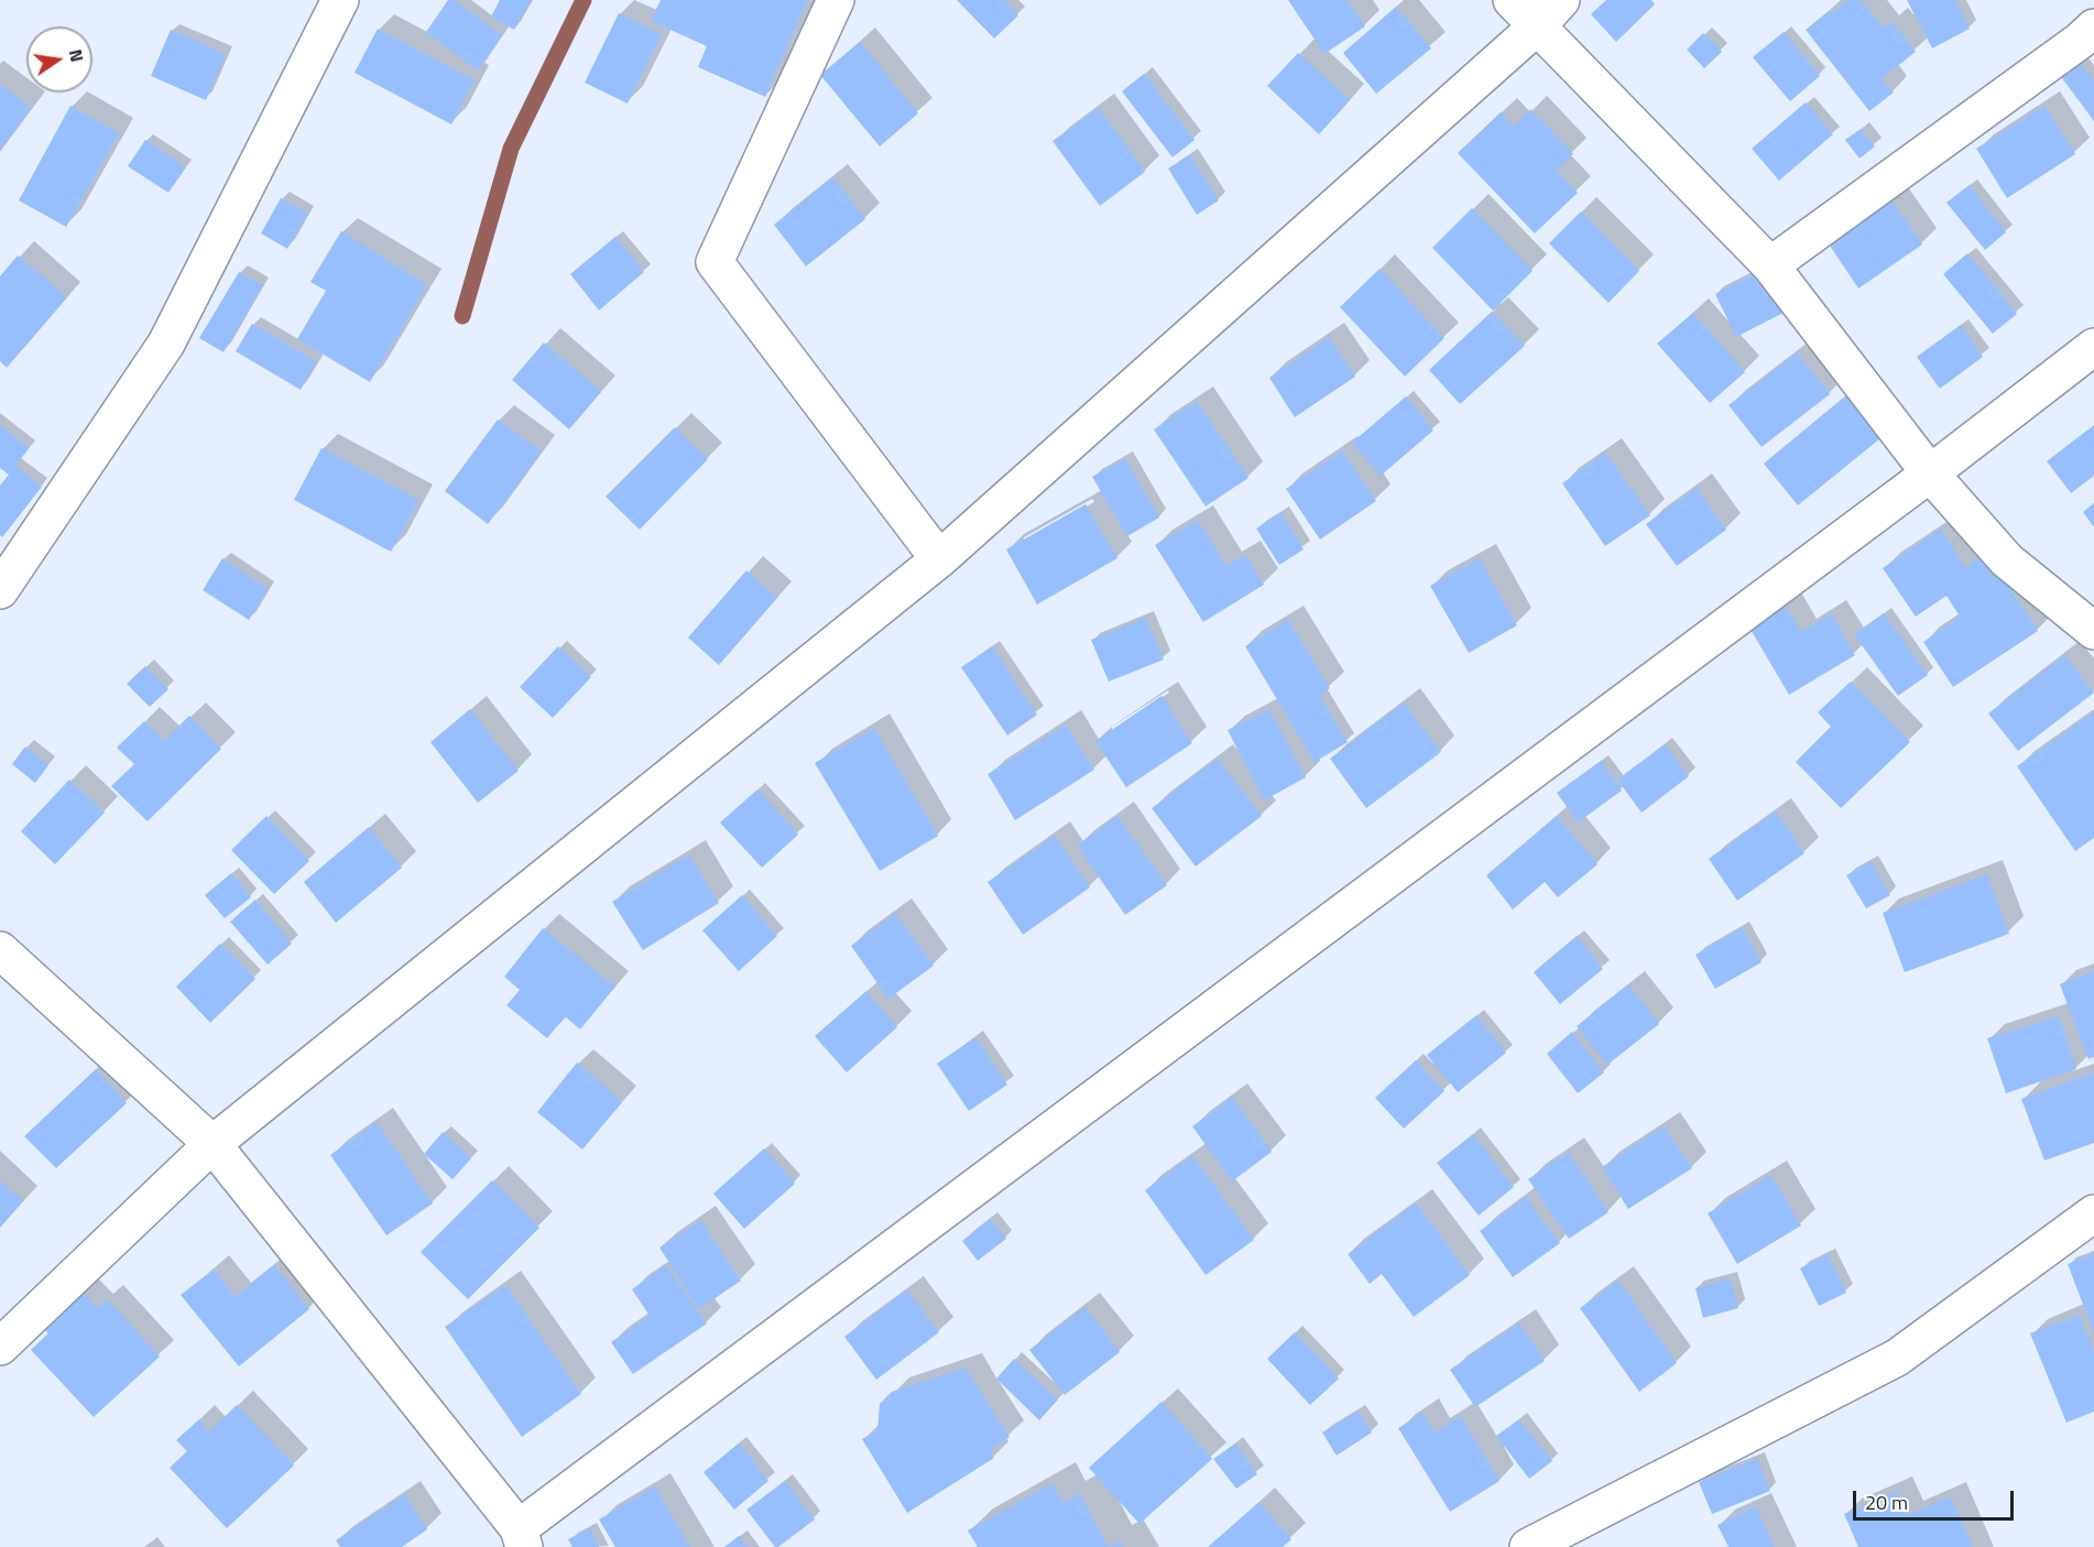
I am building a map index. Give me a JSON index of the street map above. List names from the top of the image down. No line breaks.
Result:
{"scale_bar":"20 m","north":"right"}
